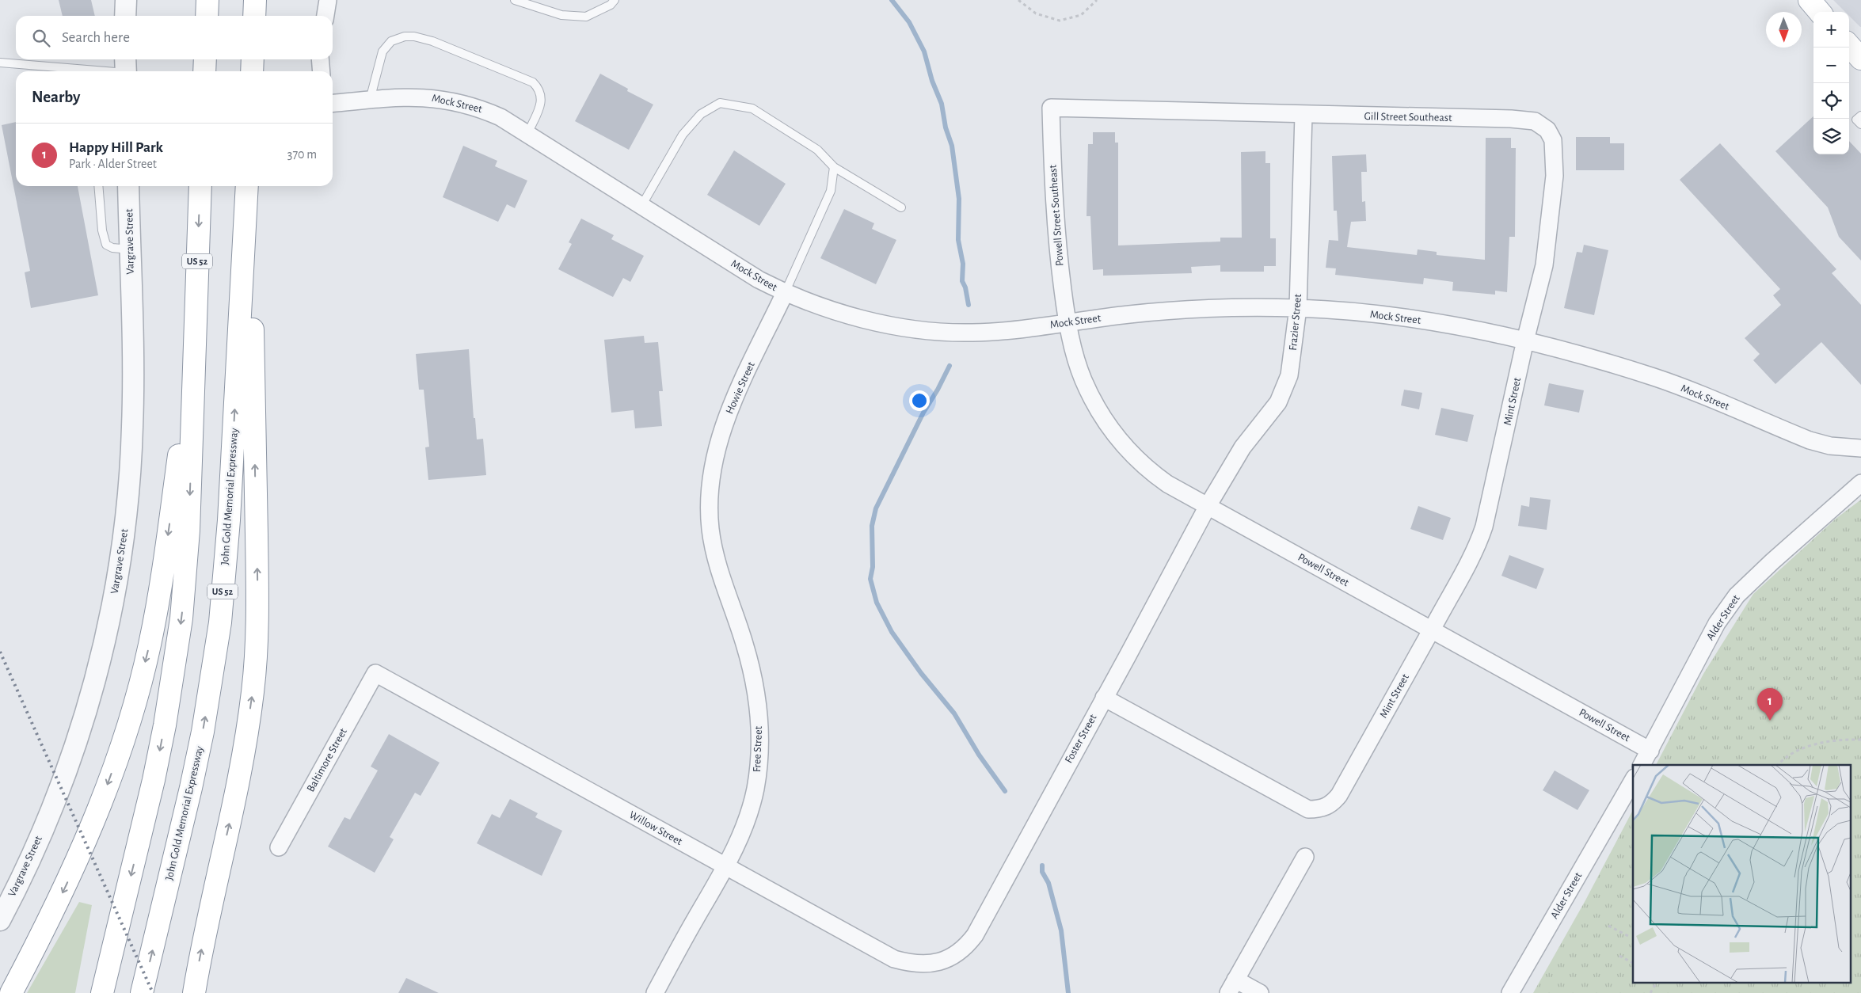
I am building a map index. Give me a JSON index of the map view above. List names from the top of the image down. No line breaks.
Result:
{"streets":{"main road":["US 52","John Gold Memorial Expressway"],"street":["Mock Street","Gill Street Southeast","Powell Street Southeast","Vargrave Street","Frazier Street","Howie Street","Mint Street","Powell Street","Alder Street","Foster Street","Free Street","Baltimore Street","Willow Street"]},"crossings":[["Mock Street","Gill Street Southeast"],["Mock Street","Powell Street Southeast"],["Mock Street","Frazier Street"],["Mock Street","Howie Street"],["Mock Street","Mint Street"],["Mock Street","Powell Street"],["Gill Street Southeast","Powell Street Southeast"],["Gill Street Southeast","Frazier Street"],["Gill Street Southeast","Mint Street"],["Powell Street Southeast","Powell Street"],["Frazier Street","Powell Street"],["Frazier Street","Foster Street"],["Howie Street","Free Street"],["Mint Street","Powell Street"],["Mint Street","Foster Street"],["Powell Street","Alder Street"],["Powell Street","Foster Street"],["Foster Street","Willow Street"],["Free Street","Willow Street"],["Baltimore Street","Willow Street"]],"north":"bottom","page":{"map_buttons":["+","−"],"search":"Search here","heading":"Nearby","list":[{"mark":"1","name":"Happy Hill Park","note":"Park · Alder Street","value":"370 m"}],"pins":"1"}}
